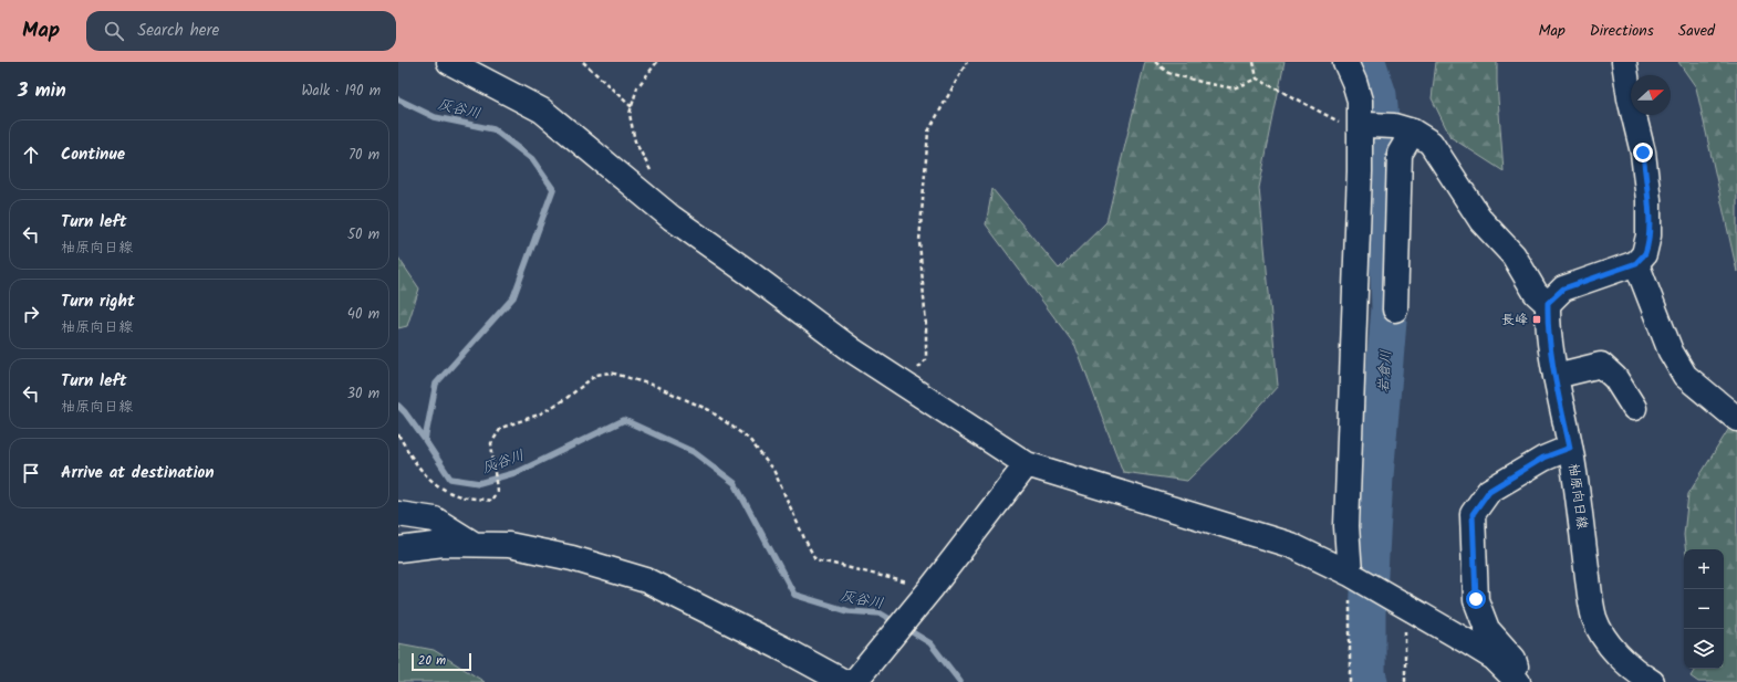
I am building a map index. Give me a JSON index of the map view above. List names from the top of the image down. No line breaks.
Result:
{"streets":{"street":["柚原向日線"]},"water":["灰谷川","岩倉川"],"places":{"transit":["長峰"]},"scale_bar":"20 m","north":"right","page":{"header":"Map","search":"Search here","nav":["Map","Directions","Saved"],"heading":["3 min","Walk · 190 m"],"list":[["Continue","70 m"],["Turn left","柚原向日線","50 m"],["Turn right","柚原向日線","40 m"],["Turn left","柚原向日線","30 m"],"Arrive at destination"],"map_buttons":["+","−"],"scale":"20 m"}}
